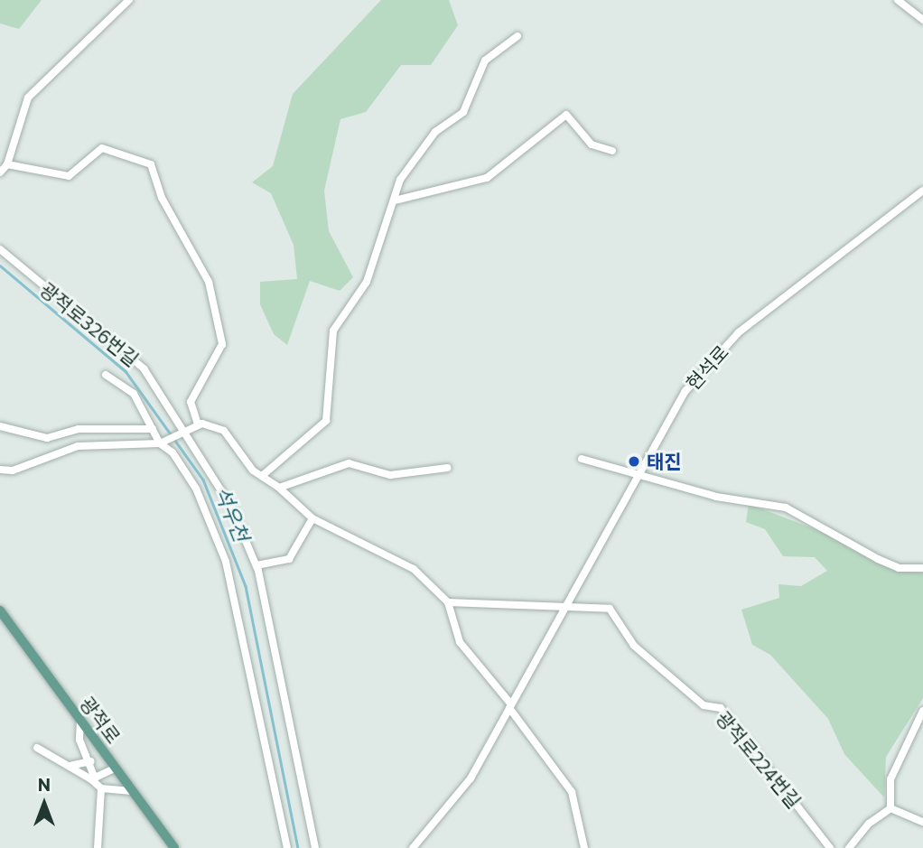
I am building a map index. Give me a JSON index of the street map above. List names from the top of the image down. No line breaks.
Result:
{"streets":{"main road":["광적로"],"street":["광적로326번길","현석로","광적로224번길"]},"crossings":[["현석로","광적로224번길"]],"water":["석우천"],"places":["태진"],"north":"top"}
